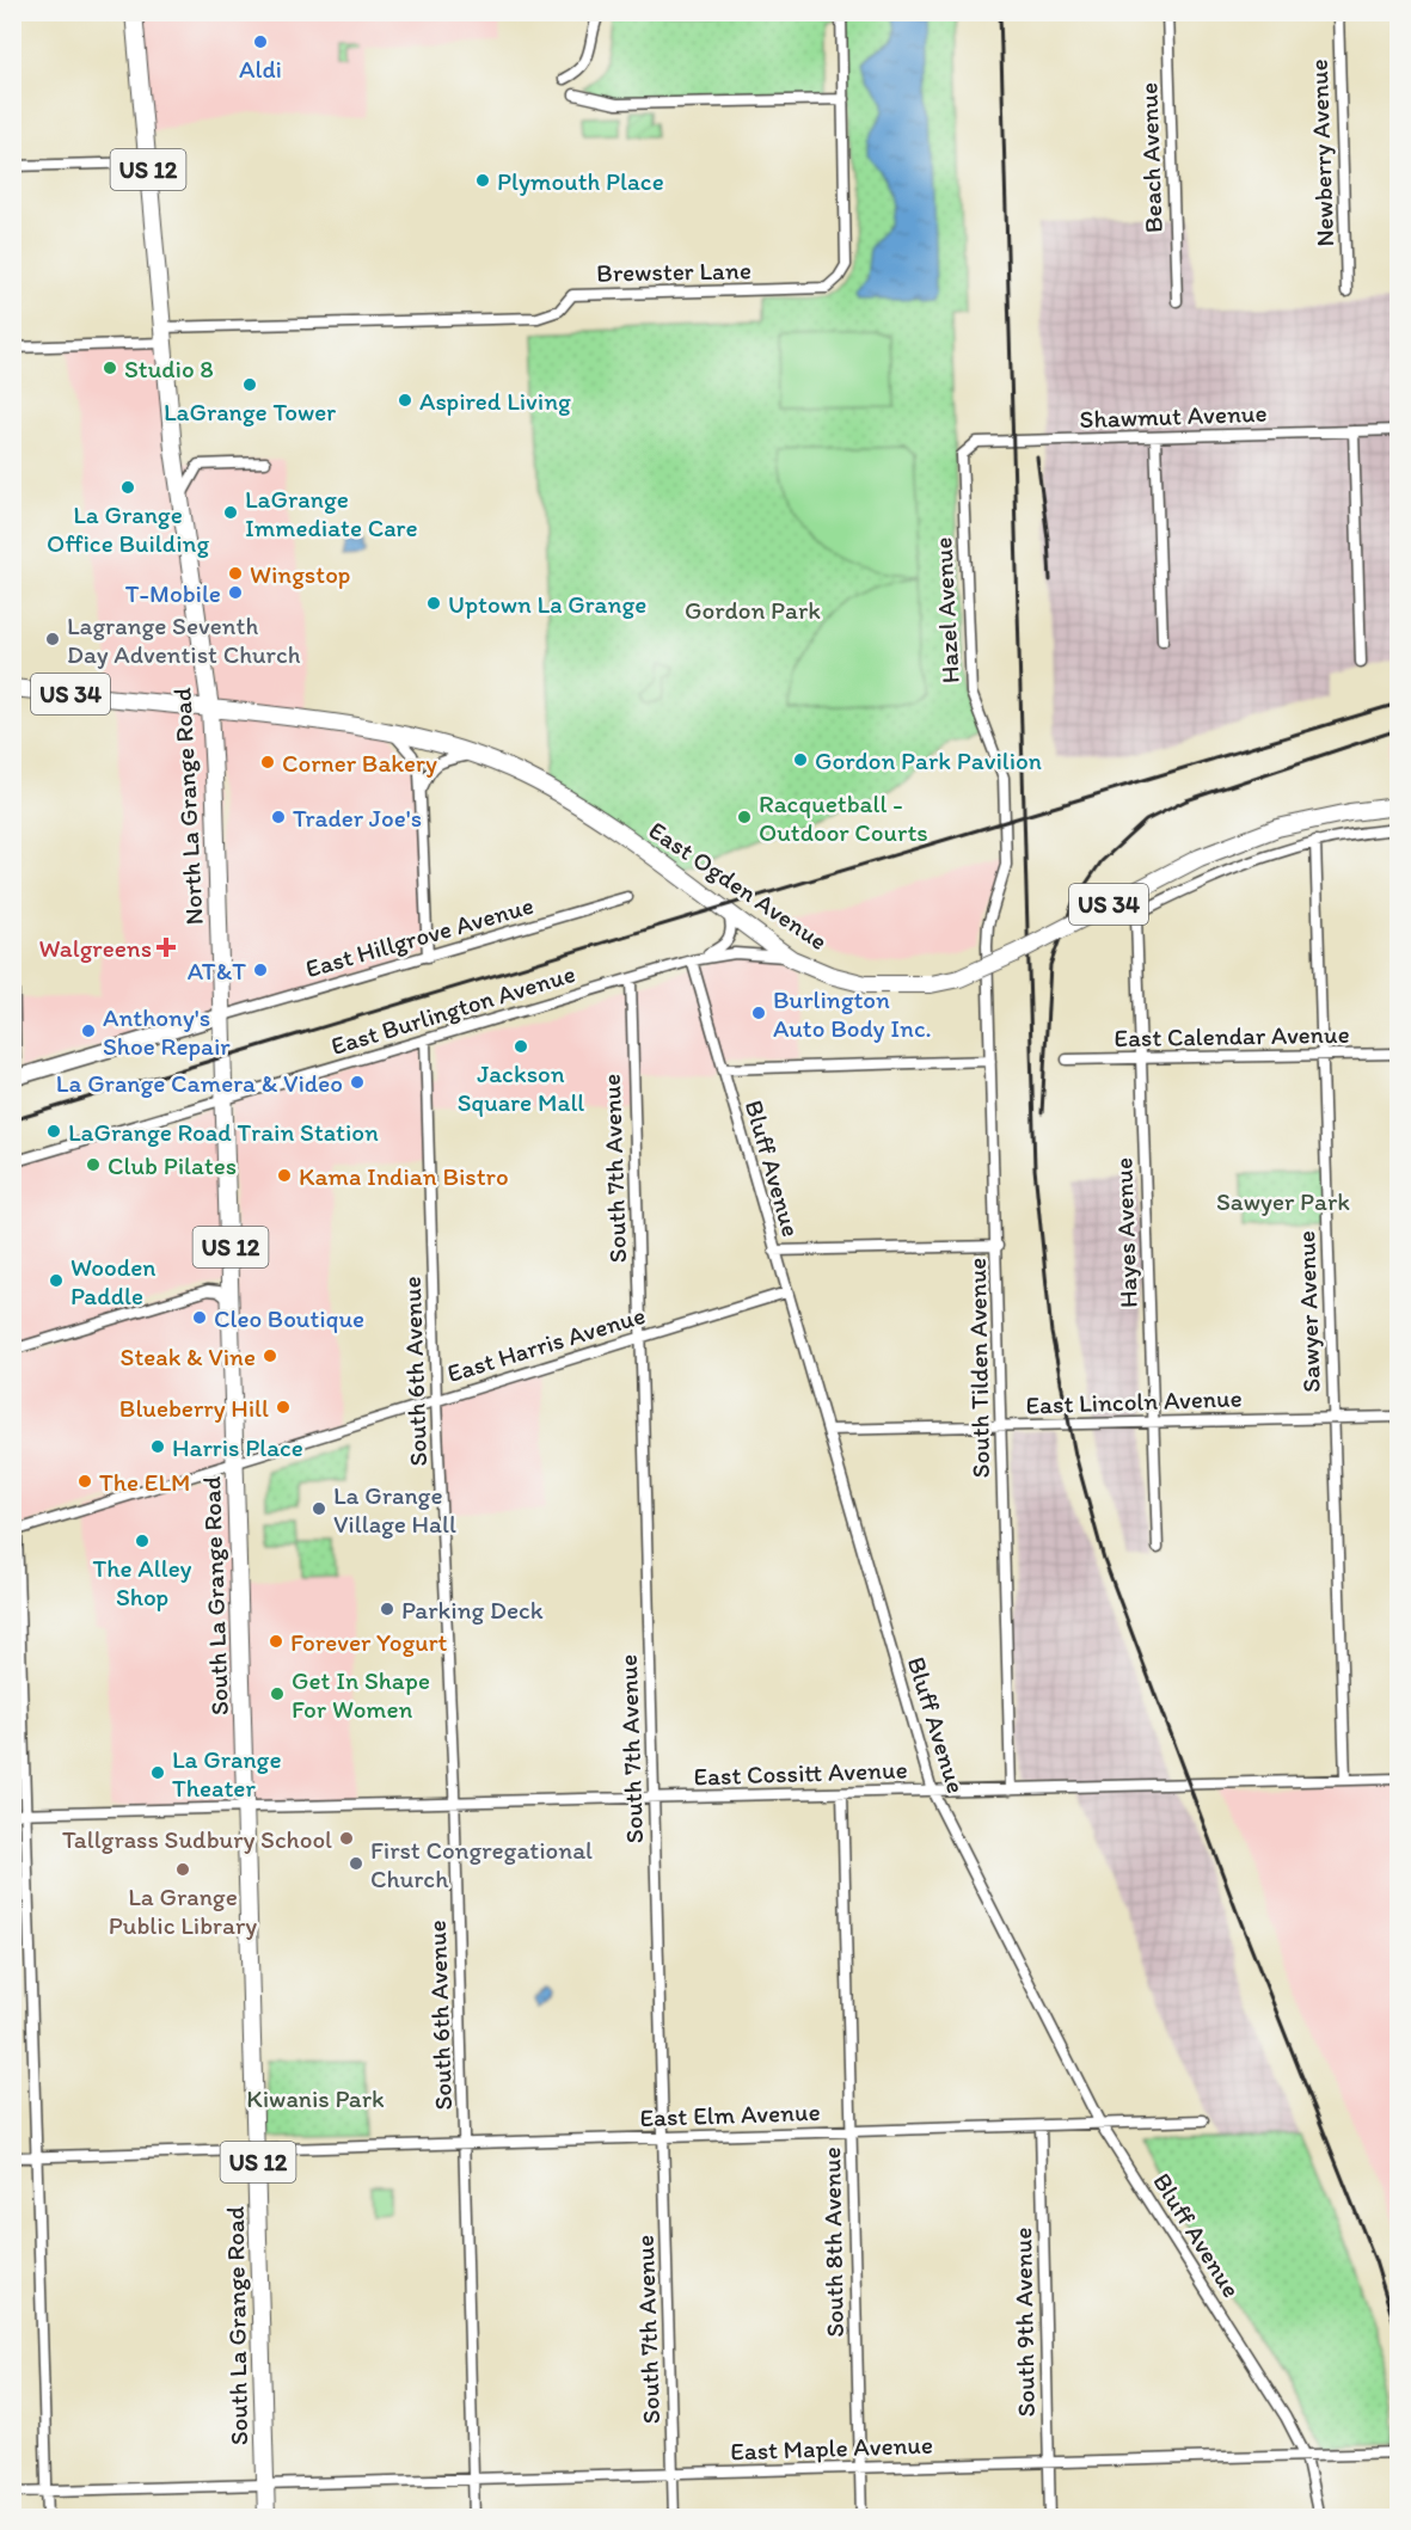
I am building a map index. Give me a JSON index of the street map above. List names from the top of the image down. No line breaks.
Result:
{"streets":{"main road":["US 12","US 34","North La Grange Road","East Ogden Avenue","South La Grange Road"],"street":["Newberry Avenue","Beach Avenue","Brewster Lane","Shawmut Avenue","Hazel Avenue","East Hillgrove Avenue","East Burlington Avenue","East Calendar Avenue","South 7th Avenue","Bluff Avenue","Hayes Avenue","Sawyer Avenue","East Harris Avenue","South Tilden Avenue","South 6th Avenue","East Lincoln Avenue","East Cossitt Avenue","East Elm Avenue","South 8th Avenue","South 9th Avenue","East Maple Avenue"]},"crossings":[["US 12","Brewster Lane"],["US 12","North La Grange Road"],["Shawmut Avenue","Hazel Avenue"],["Hazel Avenue","South Tilden Avenue"],["US 34","North La Grange Road"],["US 34","East Ogden Avenue"],["North La Grange Road","East Ogden Avenue"],["North La Grange Road","East Hillgrove Avenue"],["North La Grange Road","South La Grange Road"],["East Ogden Avenue","East Burlington Avenue"],["East Hillgrove Avenue","South La Grange Road"],["East Burlington Avenue","South 7th Avenue"],["East Burlington Avenue","Bluff Avenue"],["East Burlington Avenue","South 6th Avenue"],["East Burlington Avenue","South La Grange Road"],["East Calendar Avenue","Hayes Avenue"],["East Calendar Avenue","Sawyer Avenue"],["South 7th Avenue","East Harris Avenue"],["South 7th Avenue","East Cossitt Avenue"],["South 7th Avenue","East Elm Avenue"],["South 7th Avenue","East Maple Avenue"],["Bluff Avenue","East Harris Avenue"],["Bluff Avenue","East Lincoln Avenue"],["Bluff Avenue","East Cossitt Avenue"],["Bluff Avenue","East Elm Avenue"],["Bluff Avenue","East Maple Avenue"],["Hayes Avenue","Sawyer Avenue"],["Hayes Avenue","East Lincoln Avenue"],["Sawyer Avenue","East Lincoln Avenue"],["Sawyer Avenue","East Cossitt Avenue"],["East Harris Avenue","South 6th Avenue"],["East Harris Avenue","South La Grange Road"],["South Tilden Avenue","East Lincoln Avenue"],["South Tilden Avenue","East Cossitt Avenue"],["South 6th Avenue","East Cossitt Avenue"],["South 6th Avenue","East Elm Avenue"],["South 6th Avenue","East Maple Avenue"],["South La Grange Road","East Cossitt Avenue"],["South La Grange Road","East Elm Avenue"],["South La Grange Road","East Maple Avenue"],["East Cossitt Avenue","South 8th Avenue"],["East Elm Avenue","South 8th Avenue"],["East Elm Avenue","South 9th Avenue"],["South 8th Avenue","East Maple Avenue"],["South 9th Avenue","East Maple Avenue"]],"parks":["Gordon Park","Sawyer Park","Kiwanis Park"],"places":{"other":["Aldi","Plymouth Place","Studio 8","LaGrange Tower","Aspired Living","La Grange Office Building","LaGrange Immediate Care","Wingstop","T-Mobile","Uptown La Grange","Lagrange Seventh Day Adventist Church","Gordon Park Pavilion","Corner Bakery","Trader Joe's","Racquetball - Outdoor Courts","AT&T","Burlington Auto Body Inc.","Anthony's Shoe Repair","Jackson Square Mall","La Grange Camera & Video","LaGrange Road Train Station","Club Pilates","Kama Indian Bistro","Wooden Paddle","Cleo Boutique","Steak & Vine","Blueberry Hill","Harris Place","The ELM","La Grange Village Hall","The Alley Shop","Parking Deck","Forever Yogurt","Get In Shape For Women","La Grange Theater","Tallgrass Sudbury School","First Congregational Church","La Grange Public Library"],"health":["Walgreens"]}}
